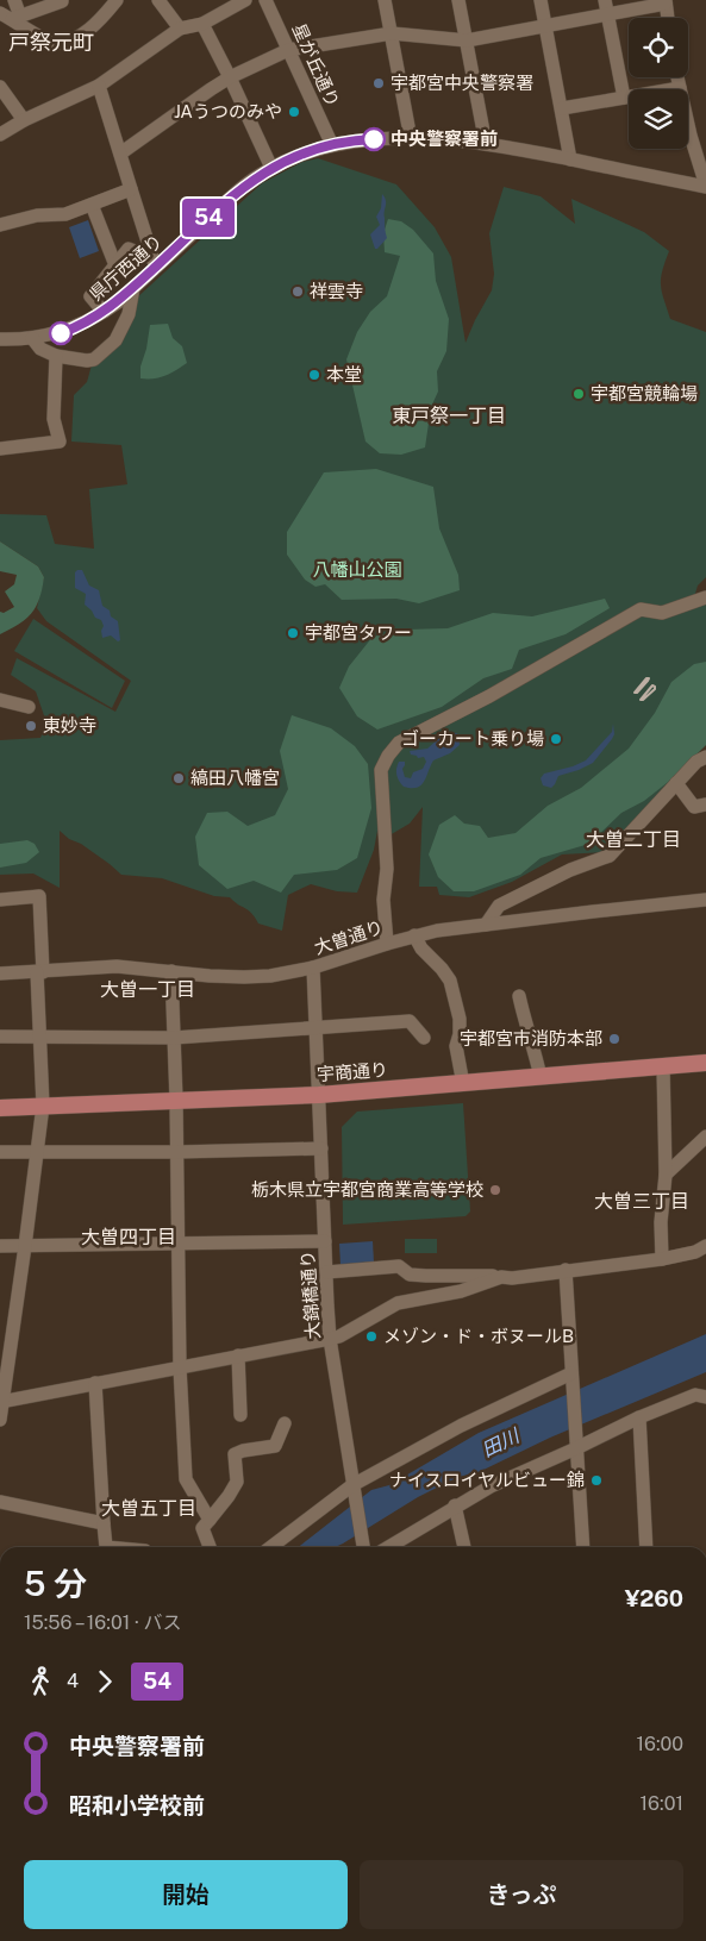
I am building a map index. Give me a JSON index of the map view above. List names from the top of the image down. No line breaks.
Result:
{"streets":{"main road":["宇商通り"],"street":["星が丘通り","県庁西通り","大曽通り","大錦橋通り"]},"crossings":[["星が丘通り","県庁西通り"],["大曽通り","大錦橋通り"],["宇商通り","大錦橋通り"]],"districts":["戸祭元町","東戸祭一丁目","大曽二丁目","大曽一丁目","大曽三丁目","大曽四丁目","大曽五丁目"],"water":["田川"],"parks":["八幡山公園"],"places":["宇都宮中央警察署","JAうつのみや","中央警察署前","祥雲寺","本堂","宇都宮競輪場","宇都宮タワー","東妙寺","ゴーカート乗り場","縞田八幡宮","宇都宮市消防本部","栃木県立宇都宮商業高等学校","メゾン・ド・ボヌールB","ナイスロイヤルビュー錦"],"lines":["bus line 54"],"page":{"on_map":"54","heading":["5 分","15:56 – 16:01 · バス","¥260"],"legs":["4","54"],"list":[{"name":"中央警察署前","value":"16:00"},{"name":"昭和小学校前","value":"16:01"}],"buttons":["開始","きっぷ"]}}
